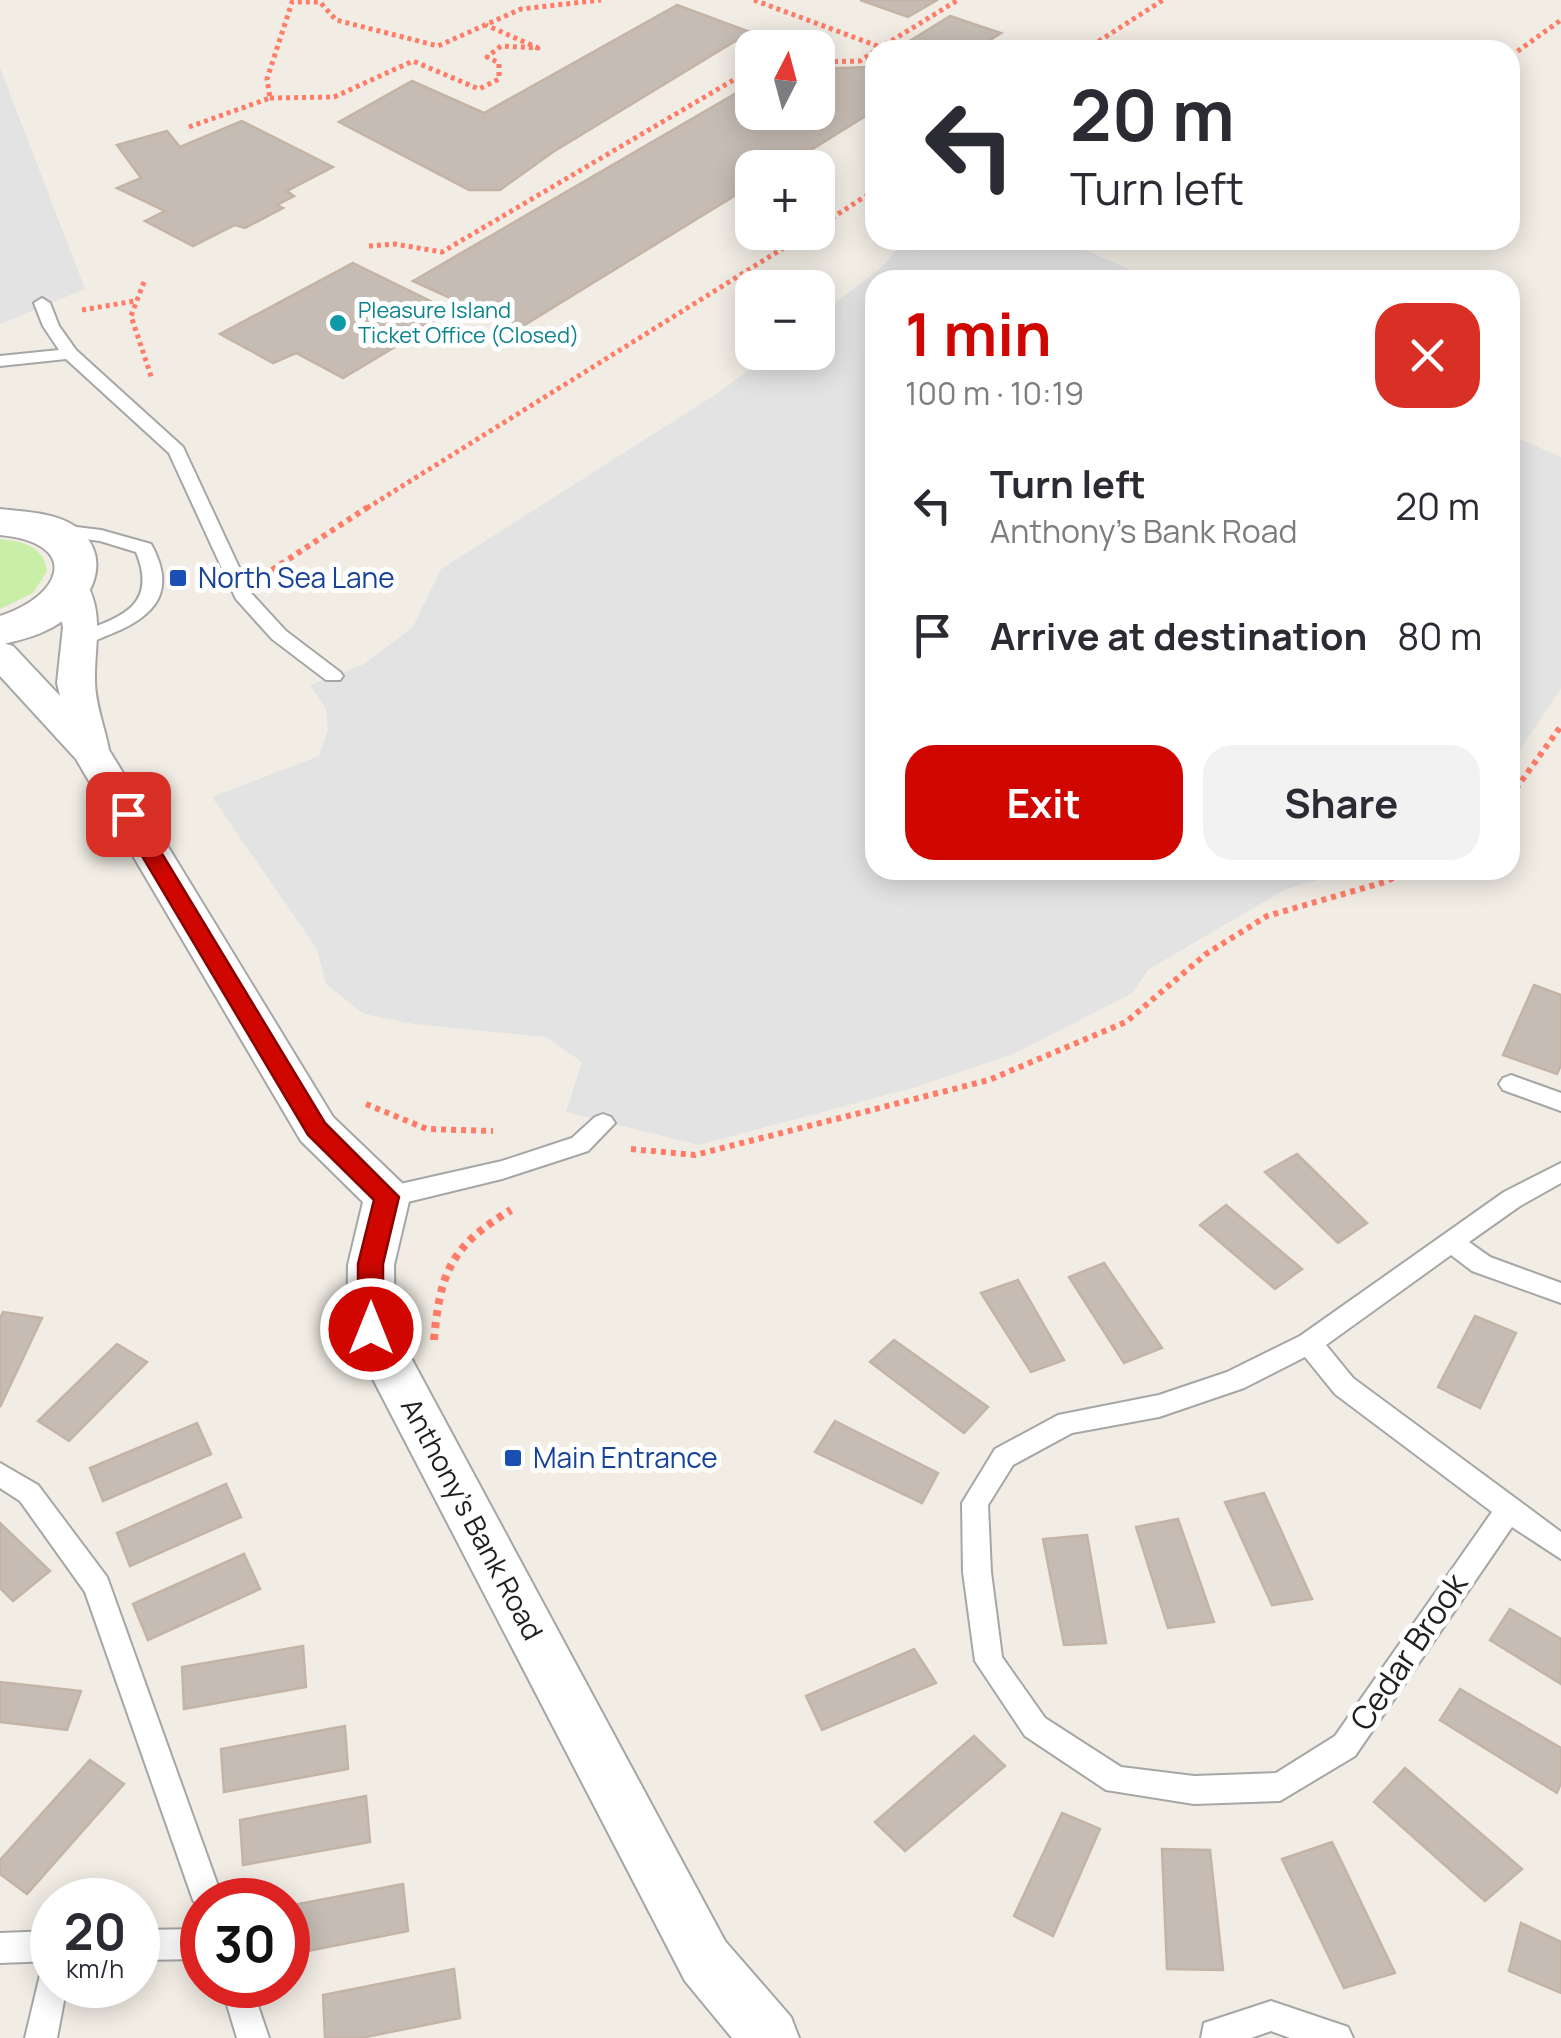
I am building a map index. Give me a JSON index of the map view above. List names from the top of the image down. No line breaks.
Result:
{"streets":{"street":["Anthony's Bank Road"],"lane":["Cedar Brook"]},"places":{"other":["Pleasure Island Ticket Office (Closed)"],"transit":["North Sea Lane","Main Entrance"]},"north":"top","page":{"map_buttons":["+","−"],"turn":["20 m","Turn left"],"heading":["1 min","100 m · 10:19"],"list":[{"name":"Turn left","note":"Anthony's Bank Road","value":"20 m"},{"name":"Arrive at destination","value":"80 m"}],"buttons":["Exit","Share"],"speed":"20 km/h","limit":"30"}}
